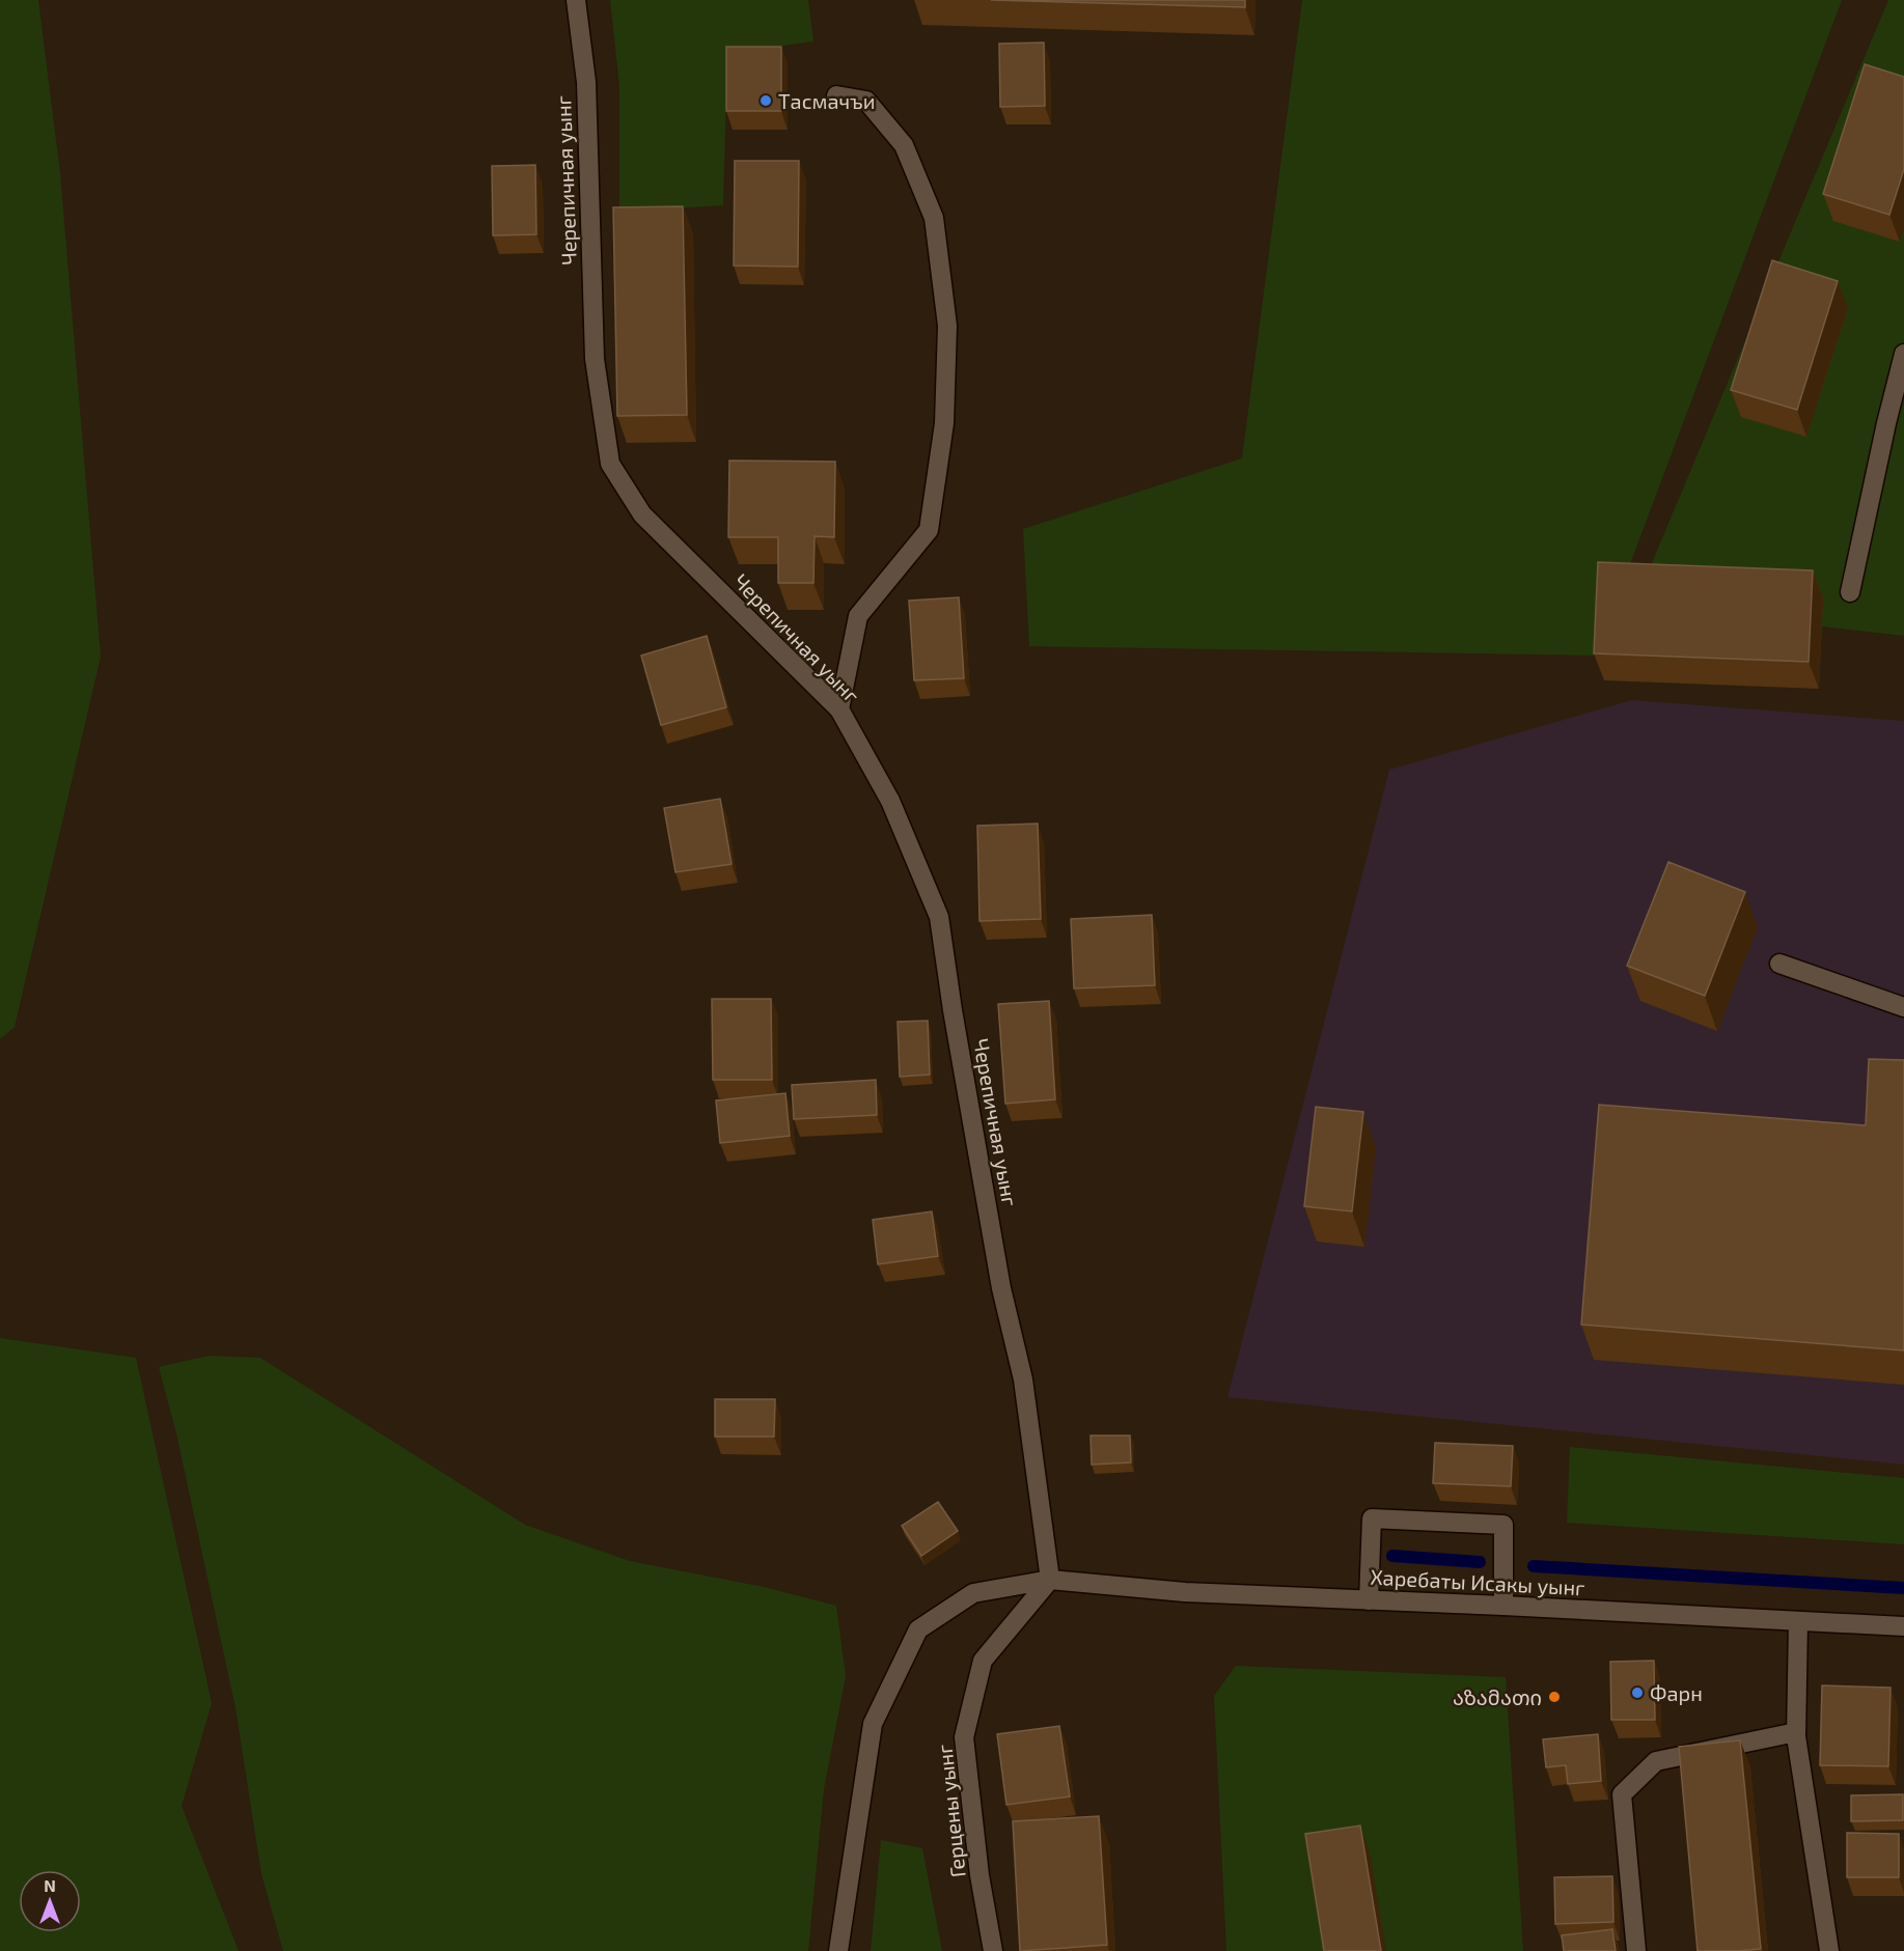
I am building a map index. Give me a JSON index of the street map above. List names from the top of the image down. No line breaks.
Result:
{"streets":{"street":["Черепичная уынг","Харебаты Исакы уынг","Герцены уынг"]},"crossings":[["Черепичная уынг","Харебаты Исакы уынг"],["Черепичная уынг","Герцены уынг"],["Харебаты Исакы уынг","Герцены уынг"]],"places":["Тасмачъи","Фарн","აზამათი"],"north":"top"}
